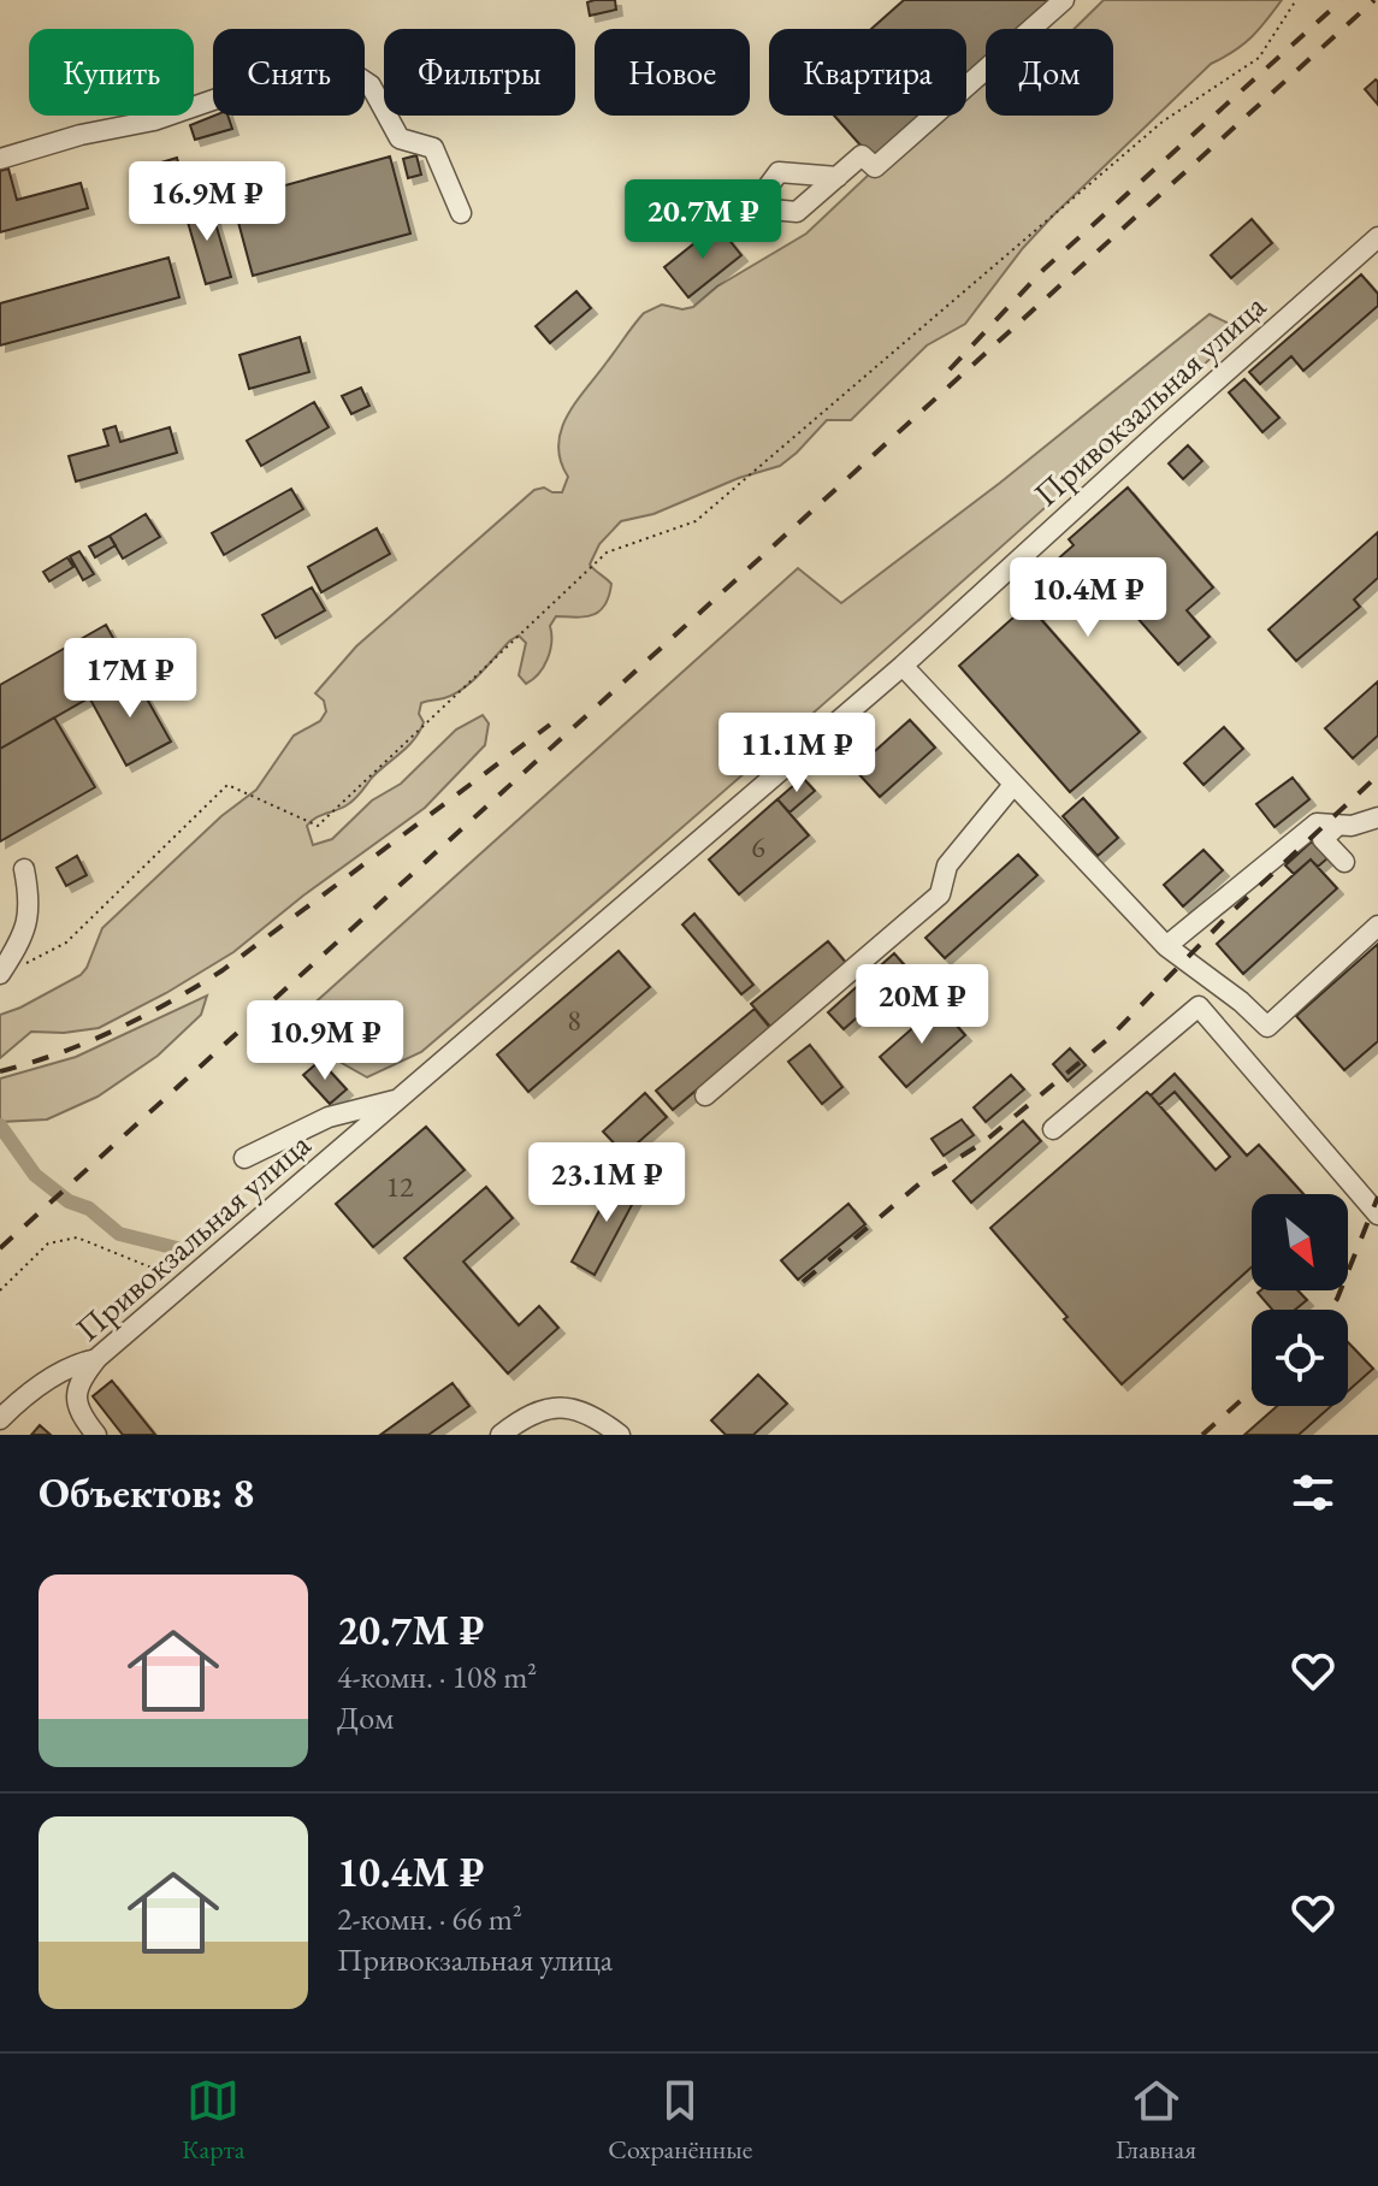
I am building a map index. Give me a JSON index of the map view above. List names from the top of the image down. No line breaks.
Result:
{"streets":{"street":["Привокзальная улица"]},"house_numbers":["6","8","12"],"north":"bottom right","page":{"chip":["Купить","Снять","Фильтры","Новое","Квартира","Дом"],"price":["16.9M ₽","20.7M ₽","10.4M ₽","17M ₽","11.1M ₽","20M ₽","10.9M ₽","23.1M ₽"],"heading":"Объектов: 8","list":[{"name":"20.7M ₽","note":"4-комн. · 108 m² · Дом"},{"name":"10.4M ₽","note":"2-комн. · 66 m² · Привокзальная улица"}],"tabs":["Карта","Сохранённые","Главная"]}}
